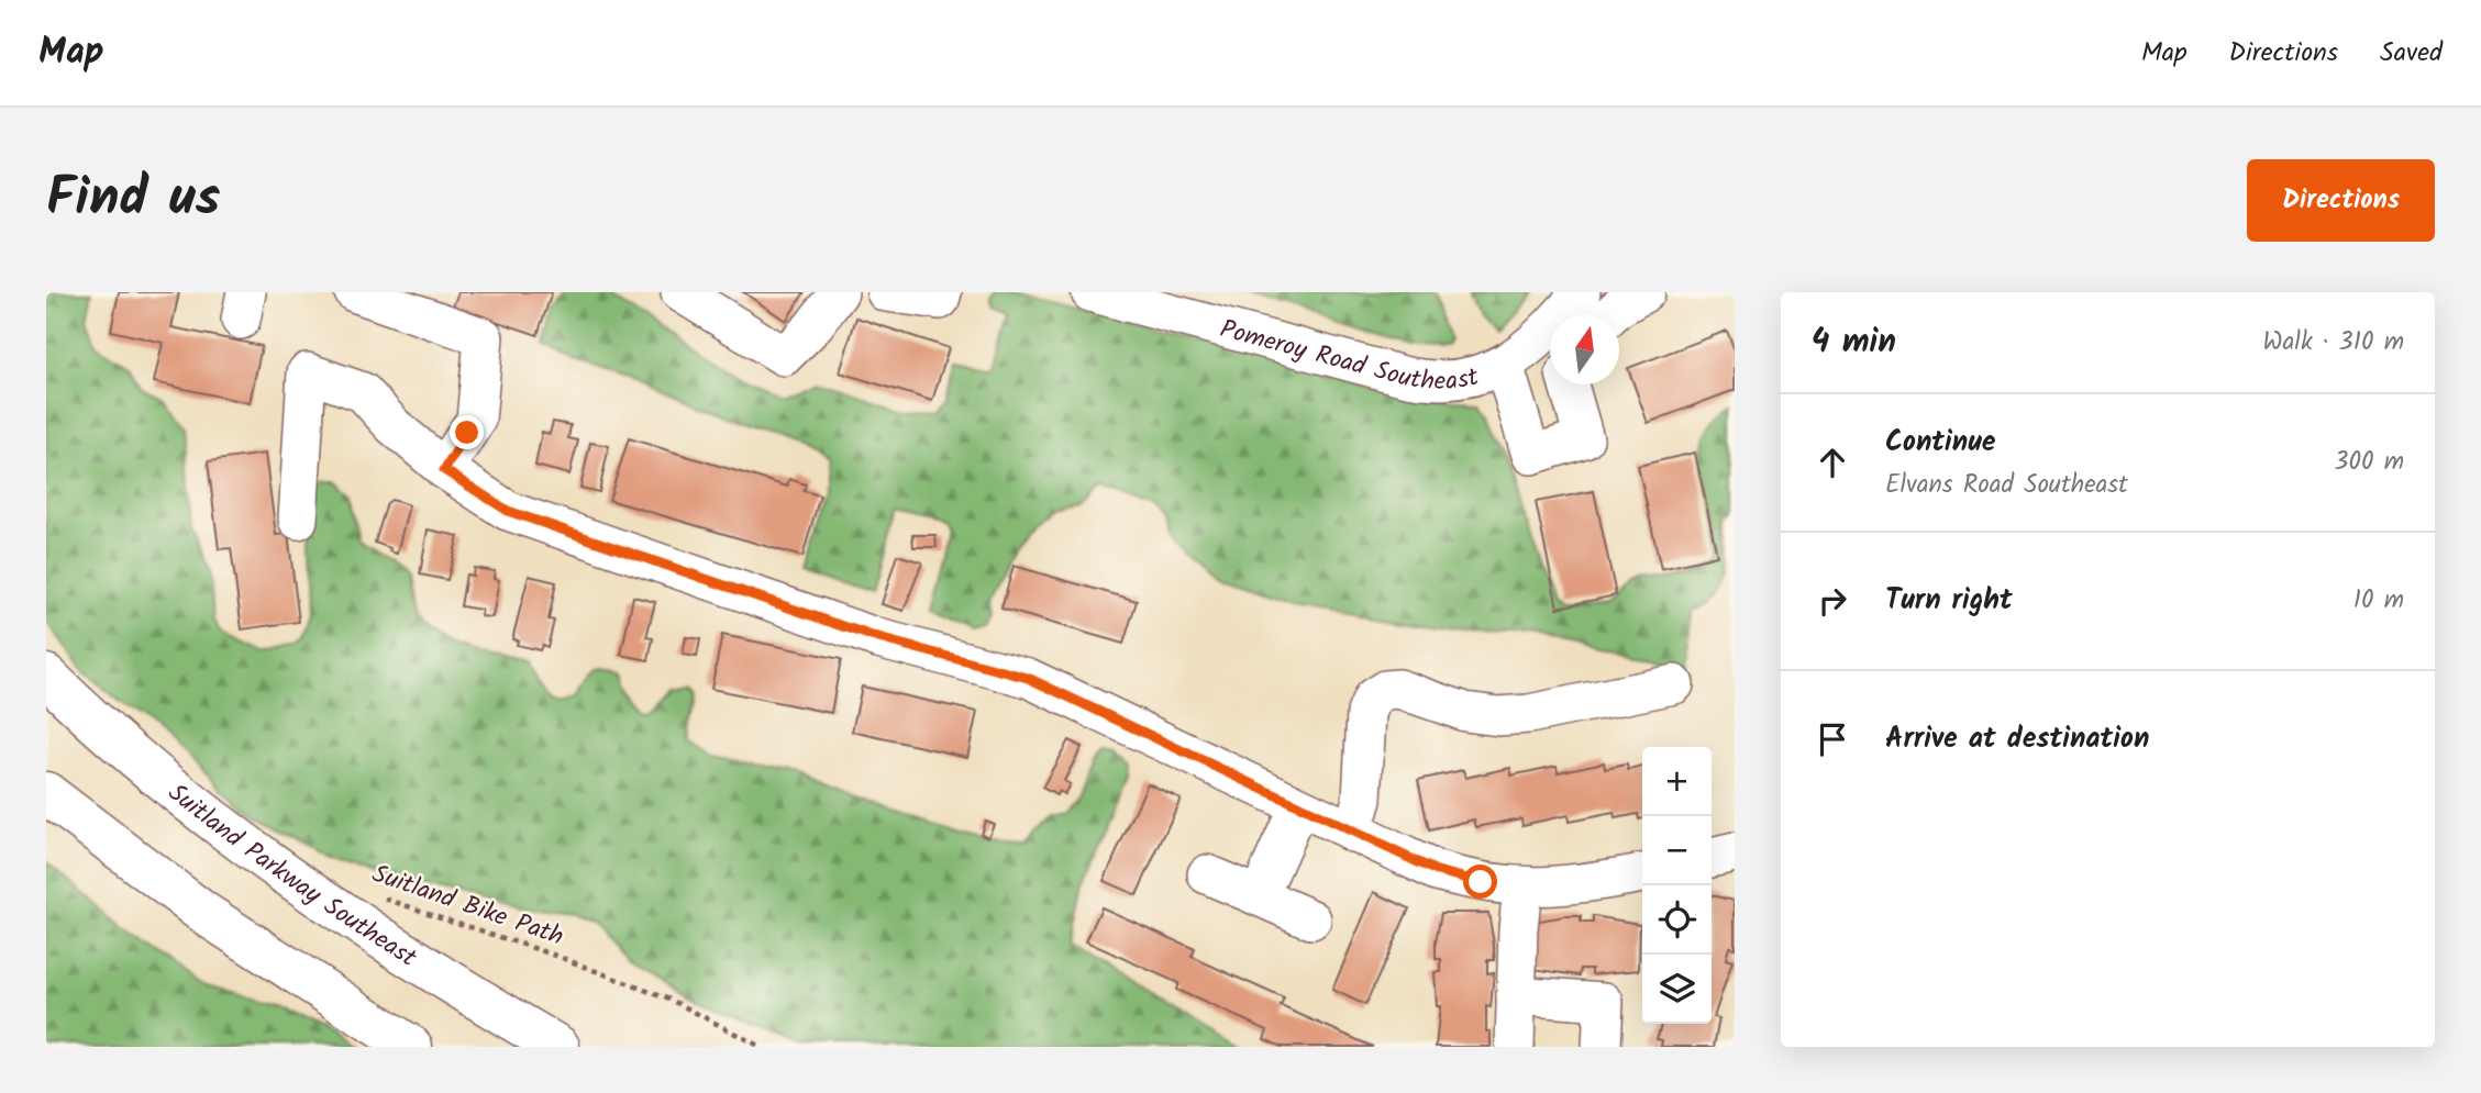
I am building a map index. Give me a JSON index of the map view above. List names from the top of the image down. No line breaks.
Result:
{"streets":{"highway":["Suitland Parkway Southeast"],"street":["Pomeroy Road Southeast"],"path":["Suitland Bike Path"]},"north":"top","page":{"header":"Map","nav":["Map","Directions","Saved"],"title":"Find us","buttons":"Directions","heading":["4 min","Walk · 310 m"],"list":[["Continue","Elvans Road Southeast","300 m"],["Turn right","10 m"],"Arrive at destination"],"map_buttons":["+","−"]}}
